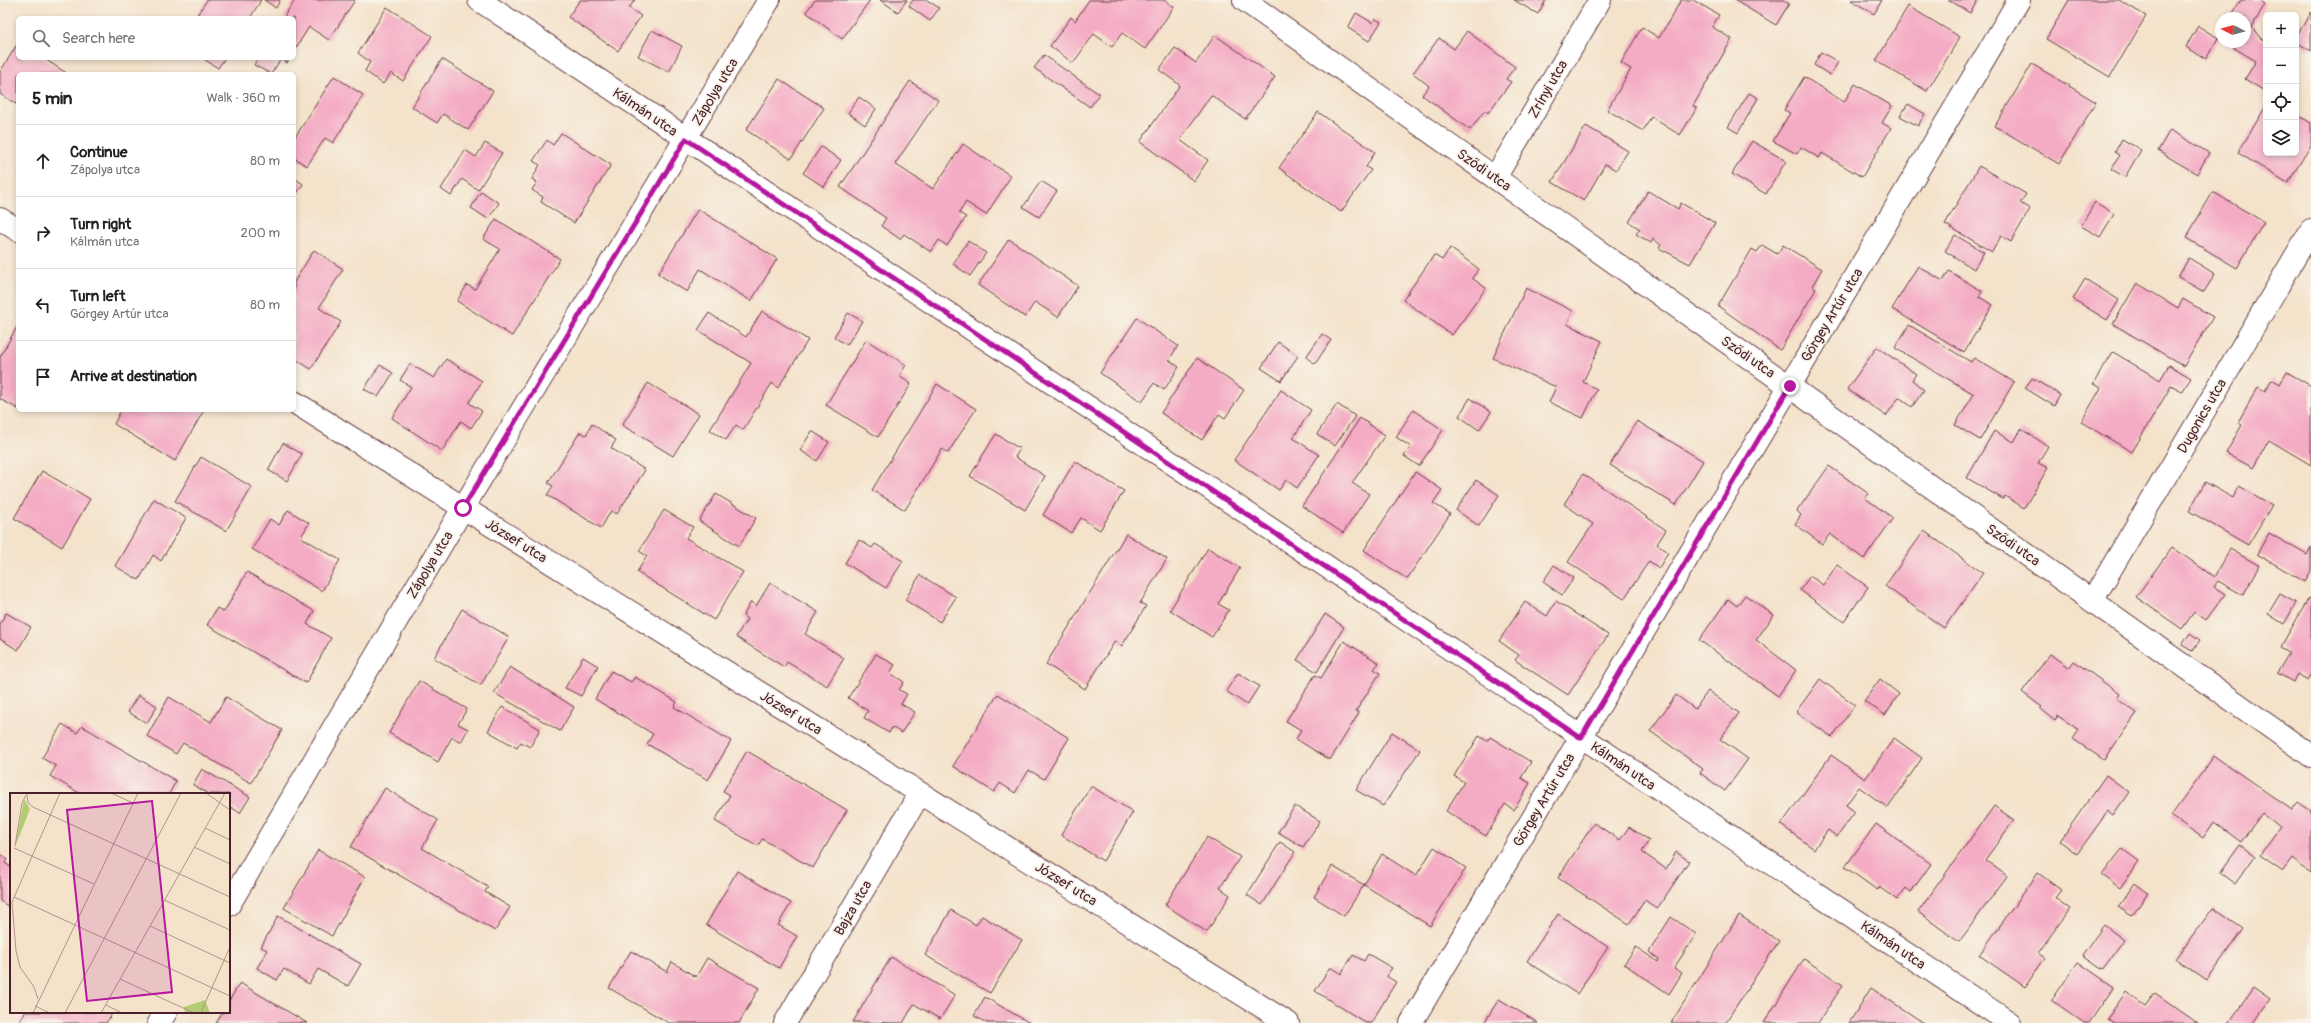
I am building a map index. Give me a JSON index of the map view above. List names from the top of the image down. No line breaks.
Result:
{"streets":{"street":["Zrínyi utca","Zápolya utca","Kálmán utca","Sződi utca","Görgey Artúr utca","Dugonics utca","József utca","Bajza utca"]},"crossings":[["Zrínyi utca","Sződi utca"],["Zápolya utca","Kálmán utca"],["Zápolya utca","József utca"],["Kálmán utca","Görgey Artúr utca"],["Sződi utca","Görgey Artúr utca"],["Sződi utca","Dugonics utca"],["József utca","Bajza utca"]],"north":"left","page":{"map_buttons":["+","−"],"search":"Search here","heading":["5 min","Walk · 360 m"],"list":[["Continue","Zápolya utca","80 m"],["Turn right","Kálmán utca","200 m"],["Turn left","Görgey Artúr utca","80 m"],"Arrive at destination"]}}
